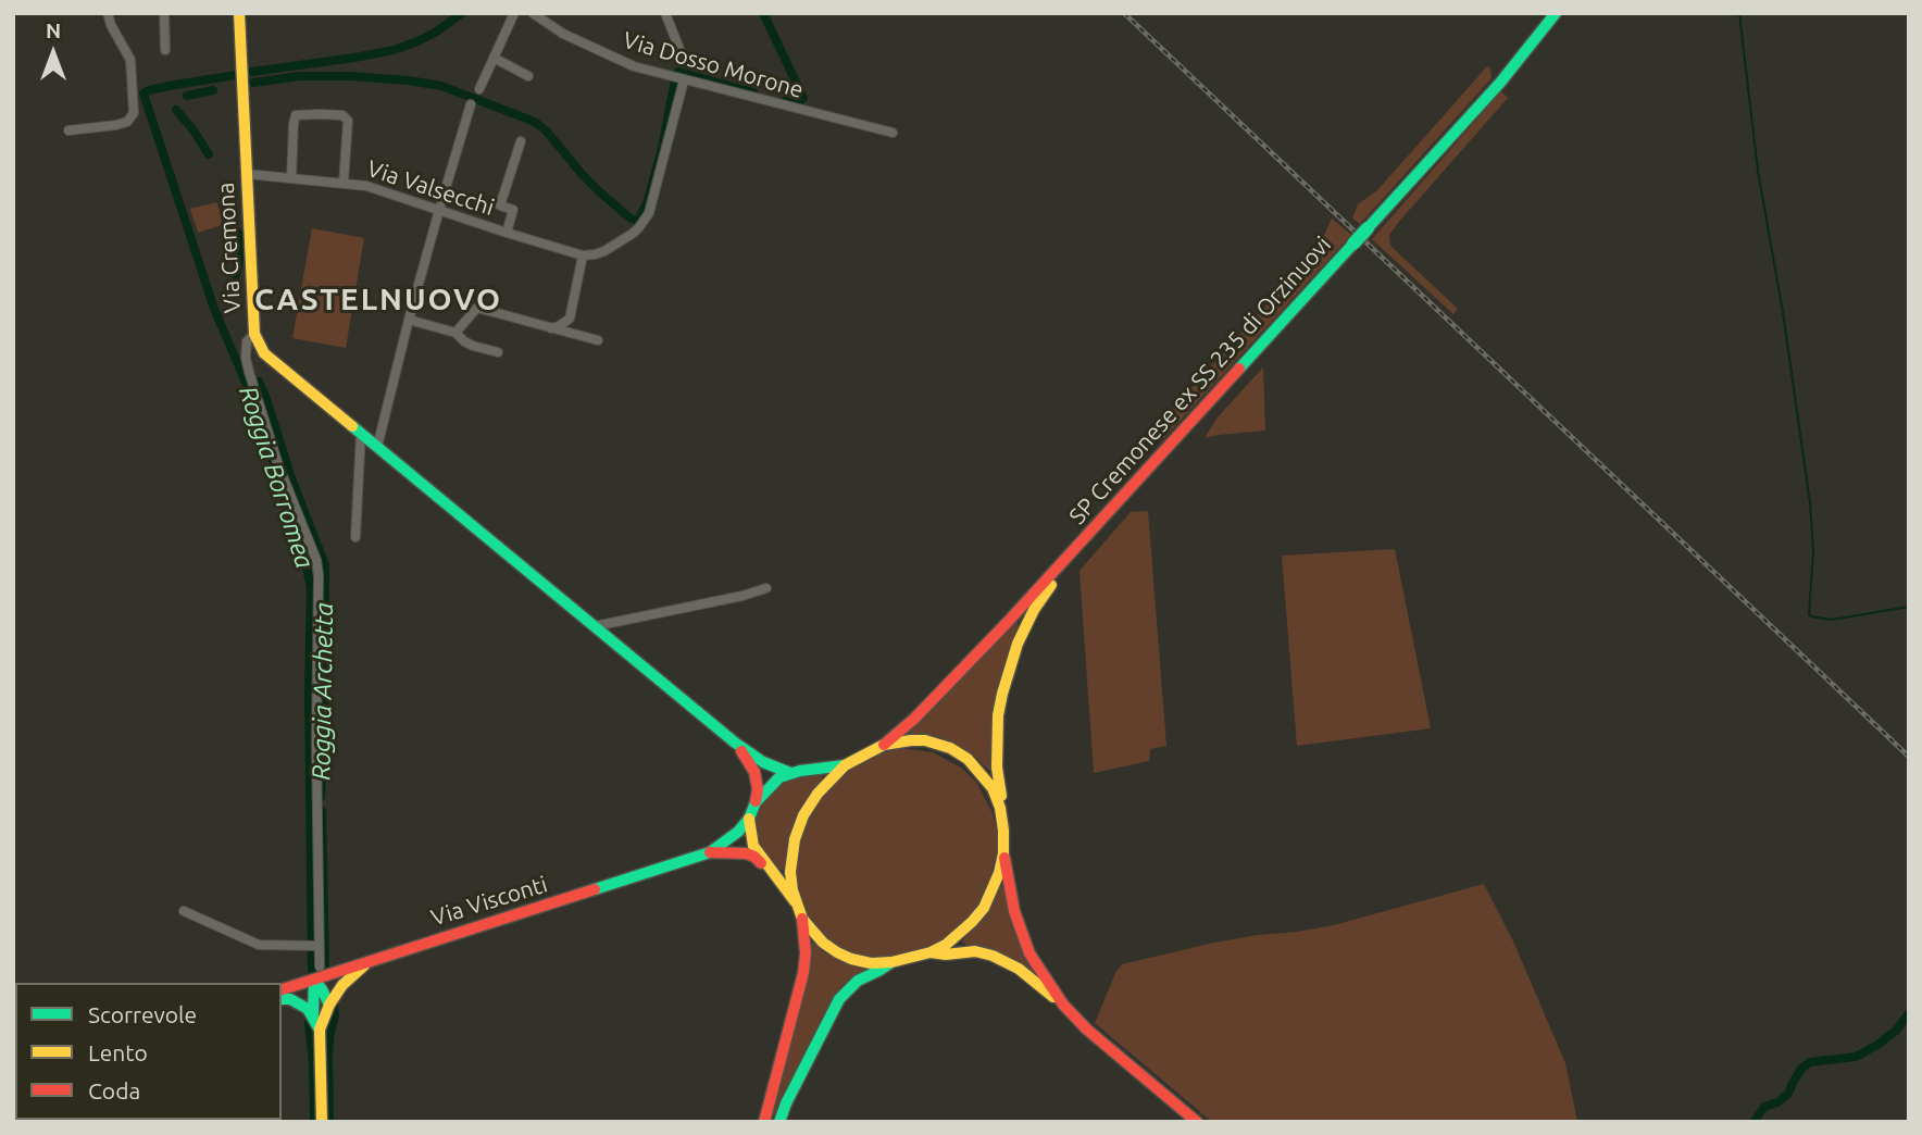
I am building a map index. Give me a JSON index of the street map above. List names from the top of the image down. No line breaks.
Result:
{"streets":{"main road":["Via Cremona","SP Cremonese ex SS 235 di Orzinuovi","Via Visconti"],"street":["Via Dosso Morone","Via Valsecchi"]},"crossings":[["Via Valsecchi","Via Cremona"]],"districts":["CASTELNUOVO"],"water":["Roggia Borromea","Roggia Archetta"],"legend":["Scorrevole","Lento","Coda"],"north":"top"}
